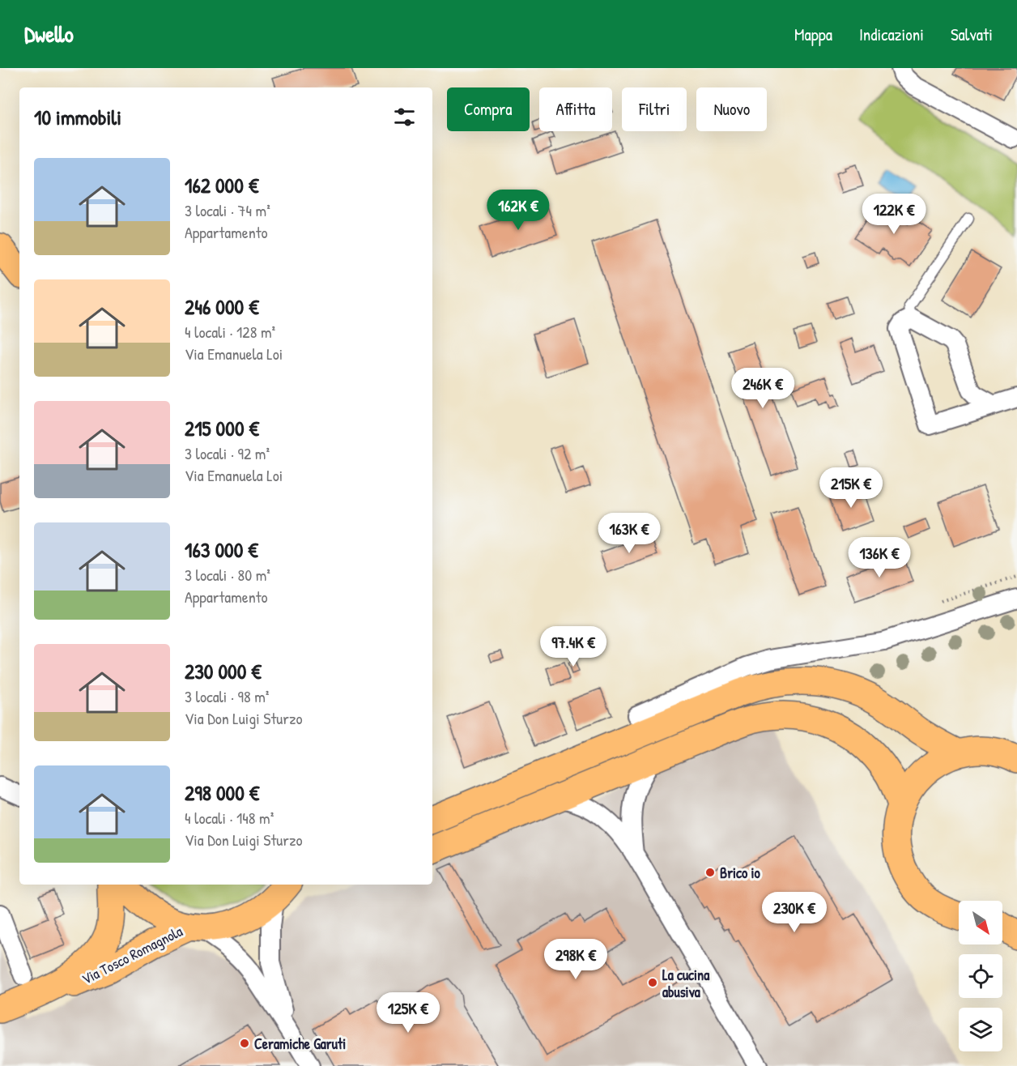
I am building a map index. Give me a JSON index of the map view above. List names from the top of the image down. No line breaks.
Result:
{"streets":{"main road":["Via Tosco Romagnola"]},"places":["Brico io","La cucina abusiva","Ceramiche Garuti"],"north":"bottom right","page":{"header":"Dwello","nav":["Mappa","Indicazioni","Salvati"],"chip":["Compra","Affitta","Filtri","Nuovo"],"heading":"10 immobili","list":[{"name":"162 000 €","note":"3 locali · 74 m² · Appartamento"},{"name":"246 000 €","note":"4 locali · 128 m² · Via Emanuela Loi"},{"name":"215 000 €","note":"3 locali · 92 m² · Via Emanuela Loi"},{"name":"163 000 €","note":"3 locali · 80 m² · Appartamento"},{"name":"230 000 €","note":"3 locali · 98 m² · Via Don Luigi Sturzo"},{"name":"298 000 €","note":"4 locali · 148 m² · Via Don Luigi Sturzo"}],"price":["162K €","122K €","246K €","215K €","163K €","136K €","97.4K €","230K €","298K €","125K €"]}}
